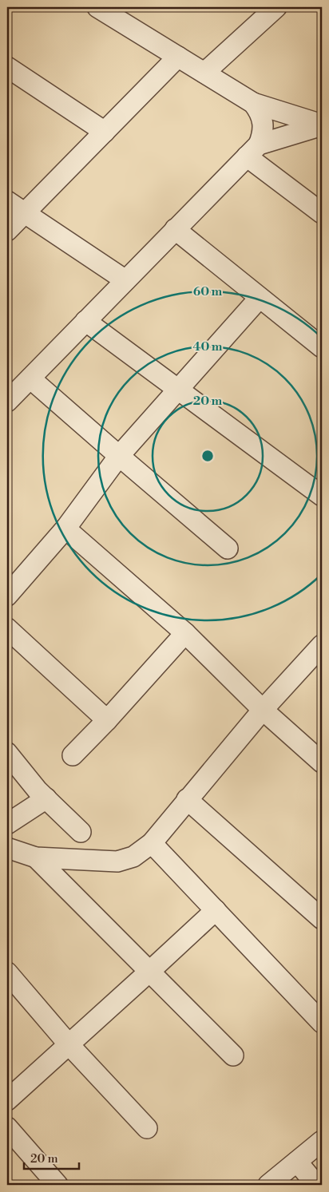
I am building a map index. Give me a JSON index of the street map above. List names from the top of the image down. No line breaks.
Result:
{"scale_bar":"20 m","rings":["60 m","40 m","20 m"]}
